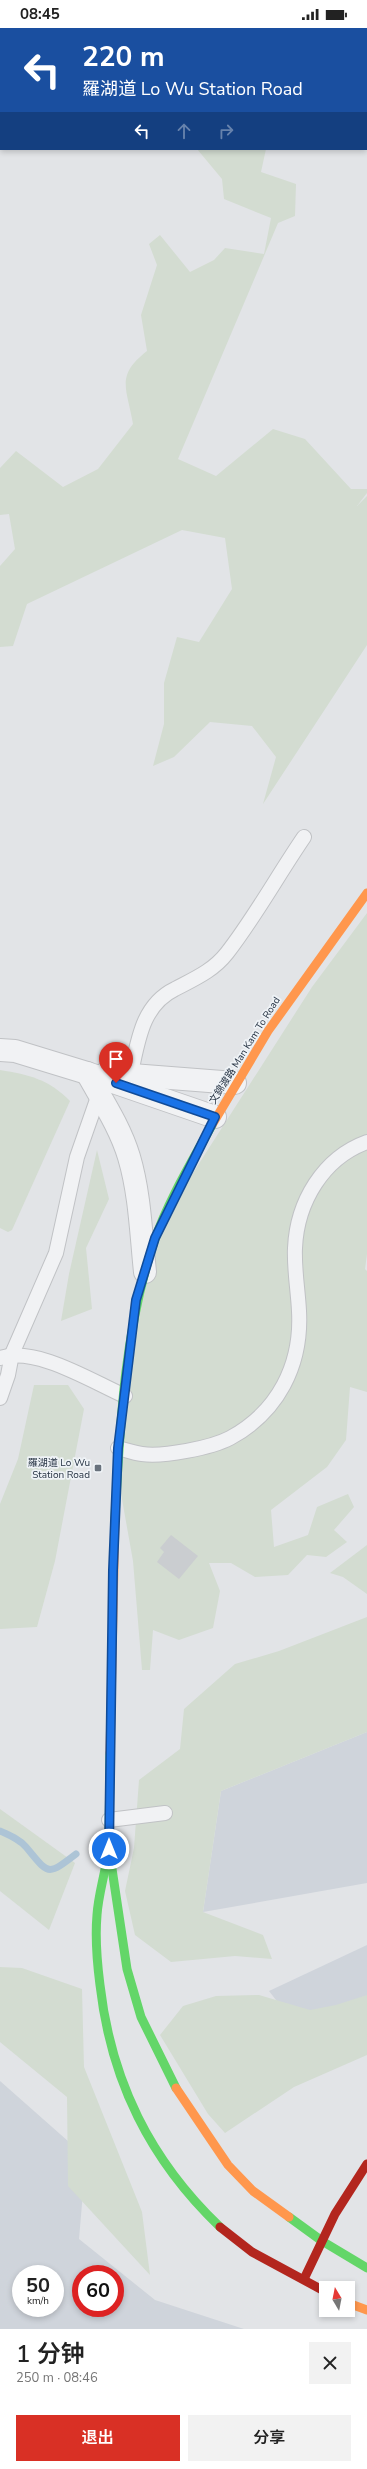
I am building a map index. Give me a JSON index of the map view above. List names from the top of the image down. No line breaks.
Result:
{"streets":{"main road":["文錦渡路 Man Kam To Road"]},"places":{"transit":["羅湖道 Lo Wu Station Road"]},"north":"top","page":{"status":"08:45","turn":["220 m","羅湖道 Lo Wu Station Road"],"speed":"50 km/h","limit":"60","heading":["1 分钟","250 m · 08:46"],"buttons":["退出","分享"]}}
